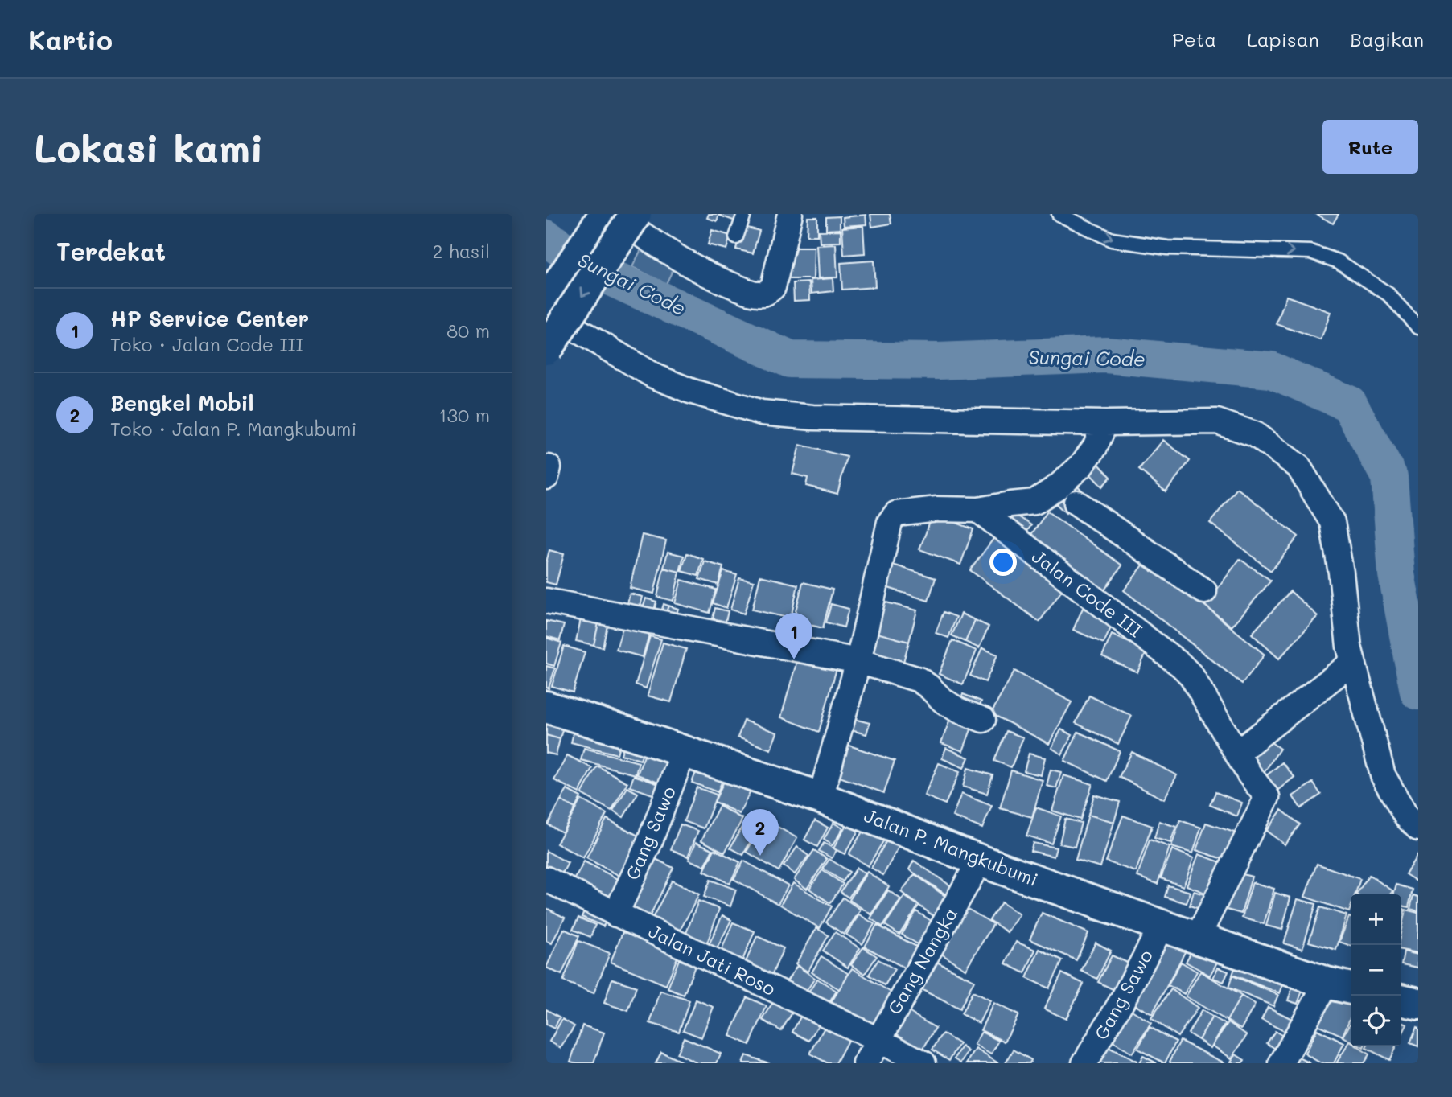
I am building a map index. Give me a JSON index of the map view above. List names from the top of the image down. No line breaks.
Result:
{"streets":{"main road":["Jalan P. Mangkubumi"],"street":["Jalan Code III","Gang Sawo","Jalan Jati Roso","Gang Nangka"]},"crossings":[["Jalan Code III","Jalan P. Mangkubumi"],["Gang Sawo","Jalan P. Mangkubumi"],["Gang Sawo","Jalan Jati Roso"],["Jalan P. Mangkubumi","Gang Nangka"],["Jalan Jati Roso","Gang Nangka"]],"water":["Sungai Code"],"page":{"header":"Kartio","nav":["Peta","Lapisan","Bagikan"],"buttons":"Rute","title":"Lokasi kami","heading":["Terdekat","2 hasil"],"list":[{"mark":"1","name":"HP Service Center","note":"Toko · Jalan Code III","value":"80 m"},{"mark":"2","name":"Bengkel Mobil","note":"Toko · Jalan P. Mangkubumi","value":"130 m"}],"pins":["1","2"],"map_buttons":["+","−"]}}
